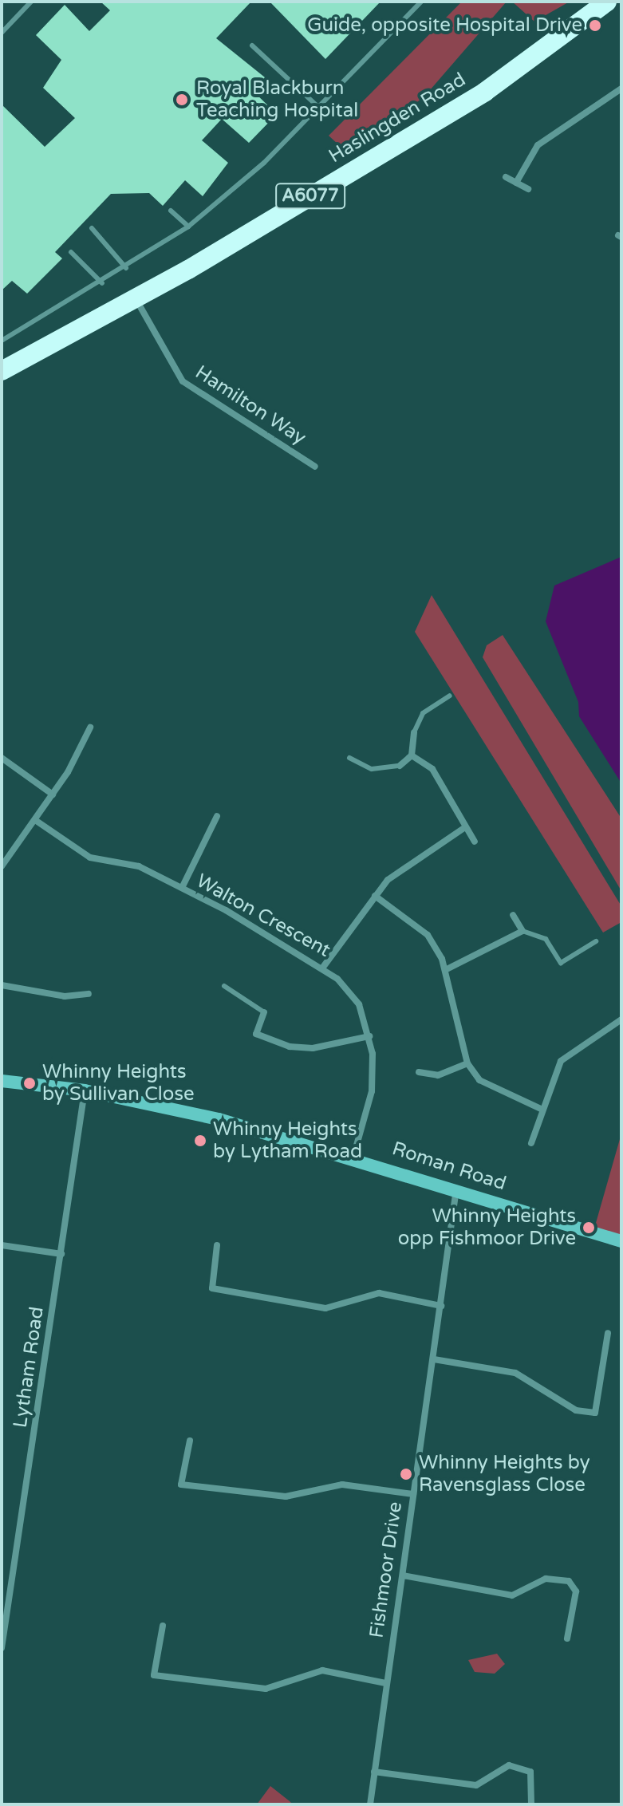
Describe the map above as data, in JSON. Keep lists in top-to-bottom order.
{
  "streets": {
    "highway": ["Haslingden Road", "A6077"],
    "street": [
      "Hamilton Way",
      "Walton Crescent",
      "Roman Road",
      "Lytham Road",
      "Fishmoor Drive"
    ]
  },
  "crossings": [
    ["Haslingden Road", "Hamilton Way"],
    ["Walton Crescent", "Roman Road"],
    ["Roman Road", "Lytham Road"],
    ["Roman Road", "Fishmoor Drive"]
  ],
  "places": [
    "Guide, opposite Hospital Drive",
    "Royal Blackburn Teaching Hospital",
    "Whinny Heights by Sullivan Close",
    "Whinny Heights by Lytham Road",
    "Whinny Heights opp Fishmoor Drive",
    "Whinny Heights by Ravensglass Close"
  ]
}
